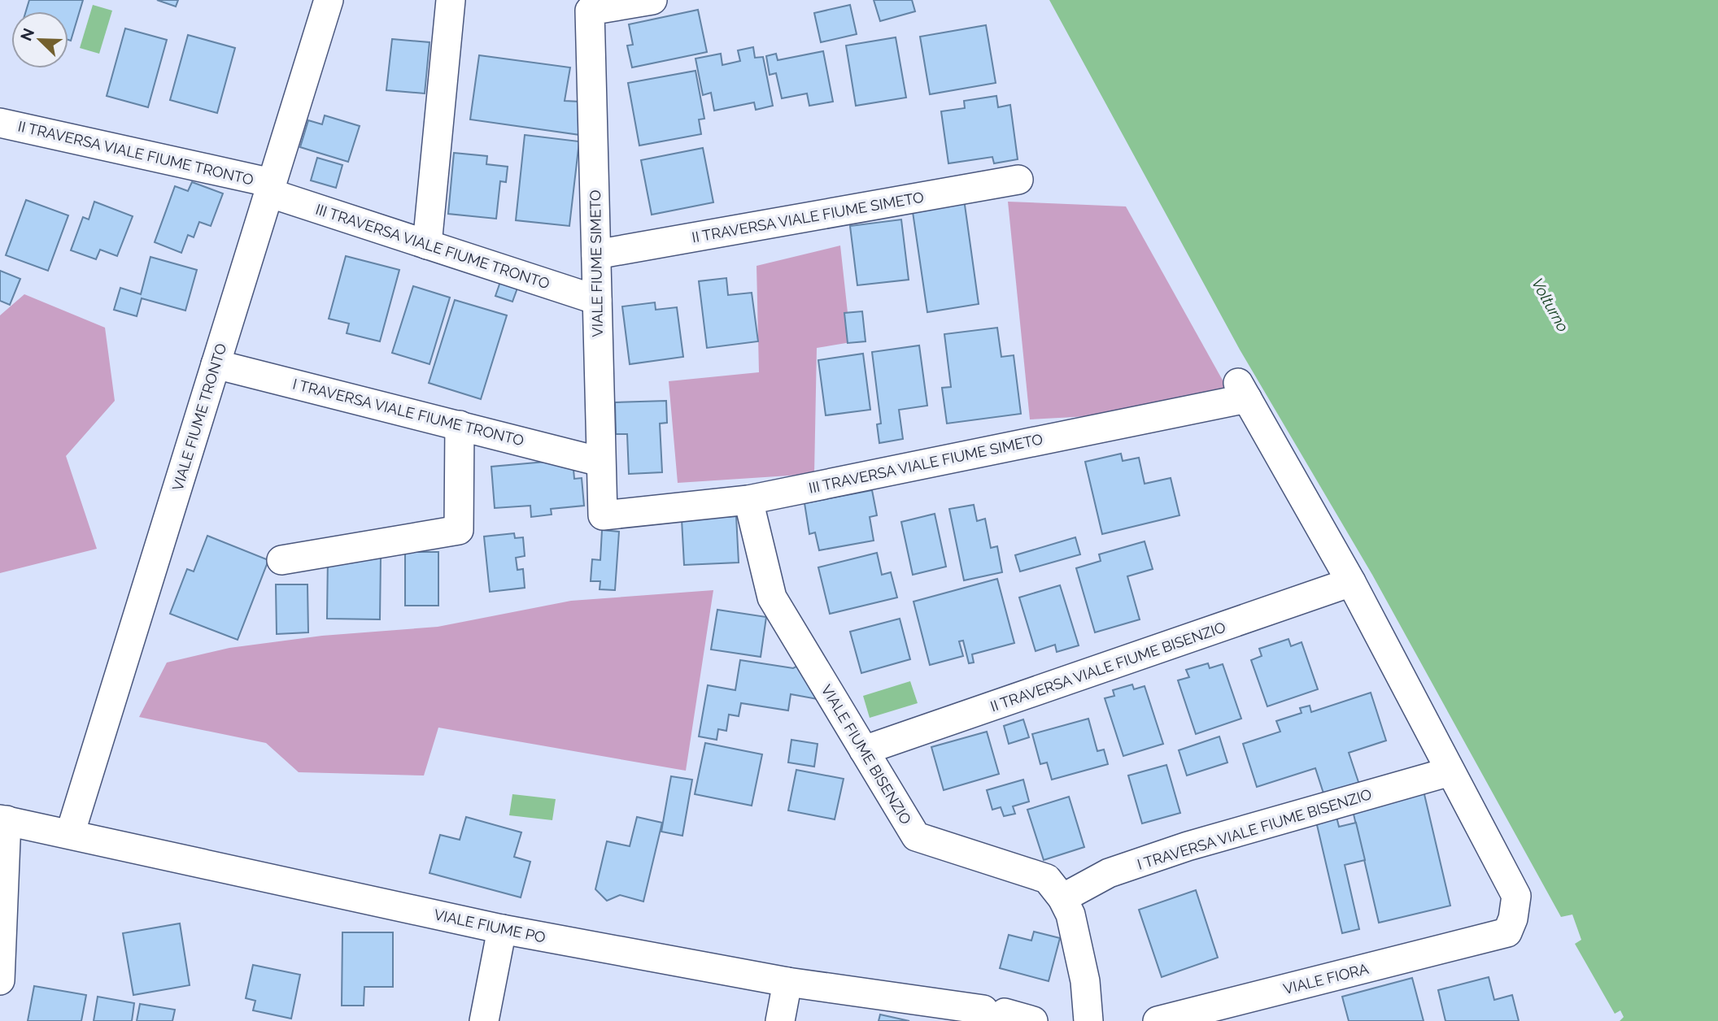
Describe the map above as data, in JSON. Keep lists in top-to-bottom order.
{
  "streets": {
    "street": [
      "II TRAVERSA VIALE FIUME TRONTO",
      "II TRAVERSA VIALE FIUME SIMETO",
      "III TRAVERSA VIALE FIUME TRONTO",
      "VIALE FIUME SIMETO",
      "I TRAVERSA VIALE FIUME TRONTO",
      "VIALE FIUME TRONTO",
      "III TRAVERSA VIALE FIUME SIMETO",
      "II TRAVERSA VIALE FIUME BISENZIO",
      "VIALE FIUME BISENZIO",
      "I TRAVERSA VIALE FIUME BISENZIO",
      "VIALE FIUME PO",
      "VIALE FIORA"
    ]
  },
  "crossings": [
    ["II TRAVERSA VIALE FIUME TRONTO", "III TRAVERSA VIALE FIUME TRONTO"],
    ["II TRAVERSA VIALE FIUME TRONTO", "VIALE FIUME TRONTO"],
    ["II TRAVERSA VIALE FIUME SIMETO", "VIALE FIUME SIMETO"],
    ["III TRAVERSA VIALE FIUME TRONTO", "VIALE FIUME SIMETO"],
    ["III TRAVERSA VIALE FIUME TRONTO", "VIALE FIUME TRONTO"],
    ["VIALE FIUME SIMETO", "I TRAVERSA VIALE FIUME TRONTO"],
    ["VIALE FIUME SIMETO", "III TRAVERSA VIALE FIUME SIMETO"],
    ["I TRAVERSA VIALE FIUME TRONTO", "VIALE FIUME TRONTO"],
    ["VIALE FIUME TRONTO", "VIALE FIUME PO"],
    ["III TRAVERSA VIALE FIUME SIMETO", "II TRAVERSA VIALE FIUME BISENZIO"],
    ["III TRAVERSA VIALE FIUME SIMETO", "VIALE FIUME BISENZIO"],
    ["II TRAVERSA VIALE FIUME BISENZIO", "VIALE FIUME BISENZIO"],
    ["VIALE FIUME BISENZIO", "I TRAVERSA VIALE FIUME BISENZIO"],
    ["I TRAVERSA VIALE FIUME BISENZIO", "VIALE FIORA"]
  ],
  "water": ["Volturno"],
  "north": "top left"
}
